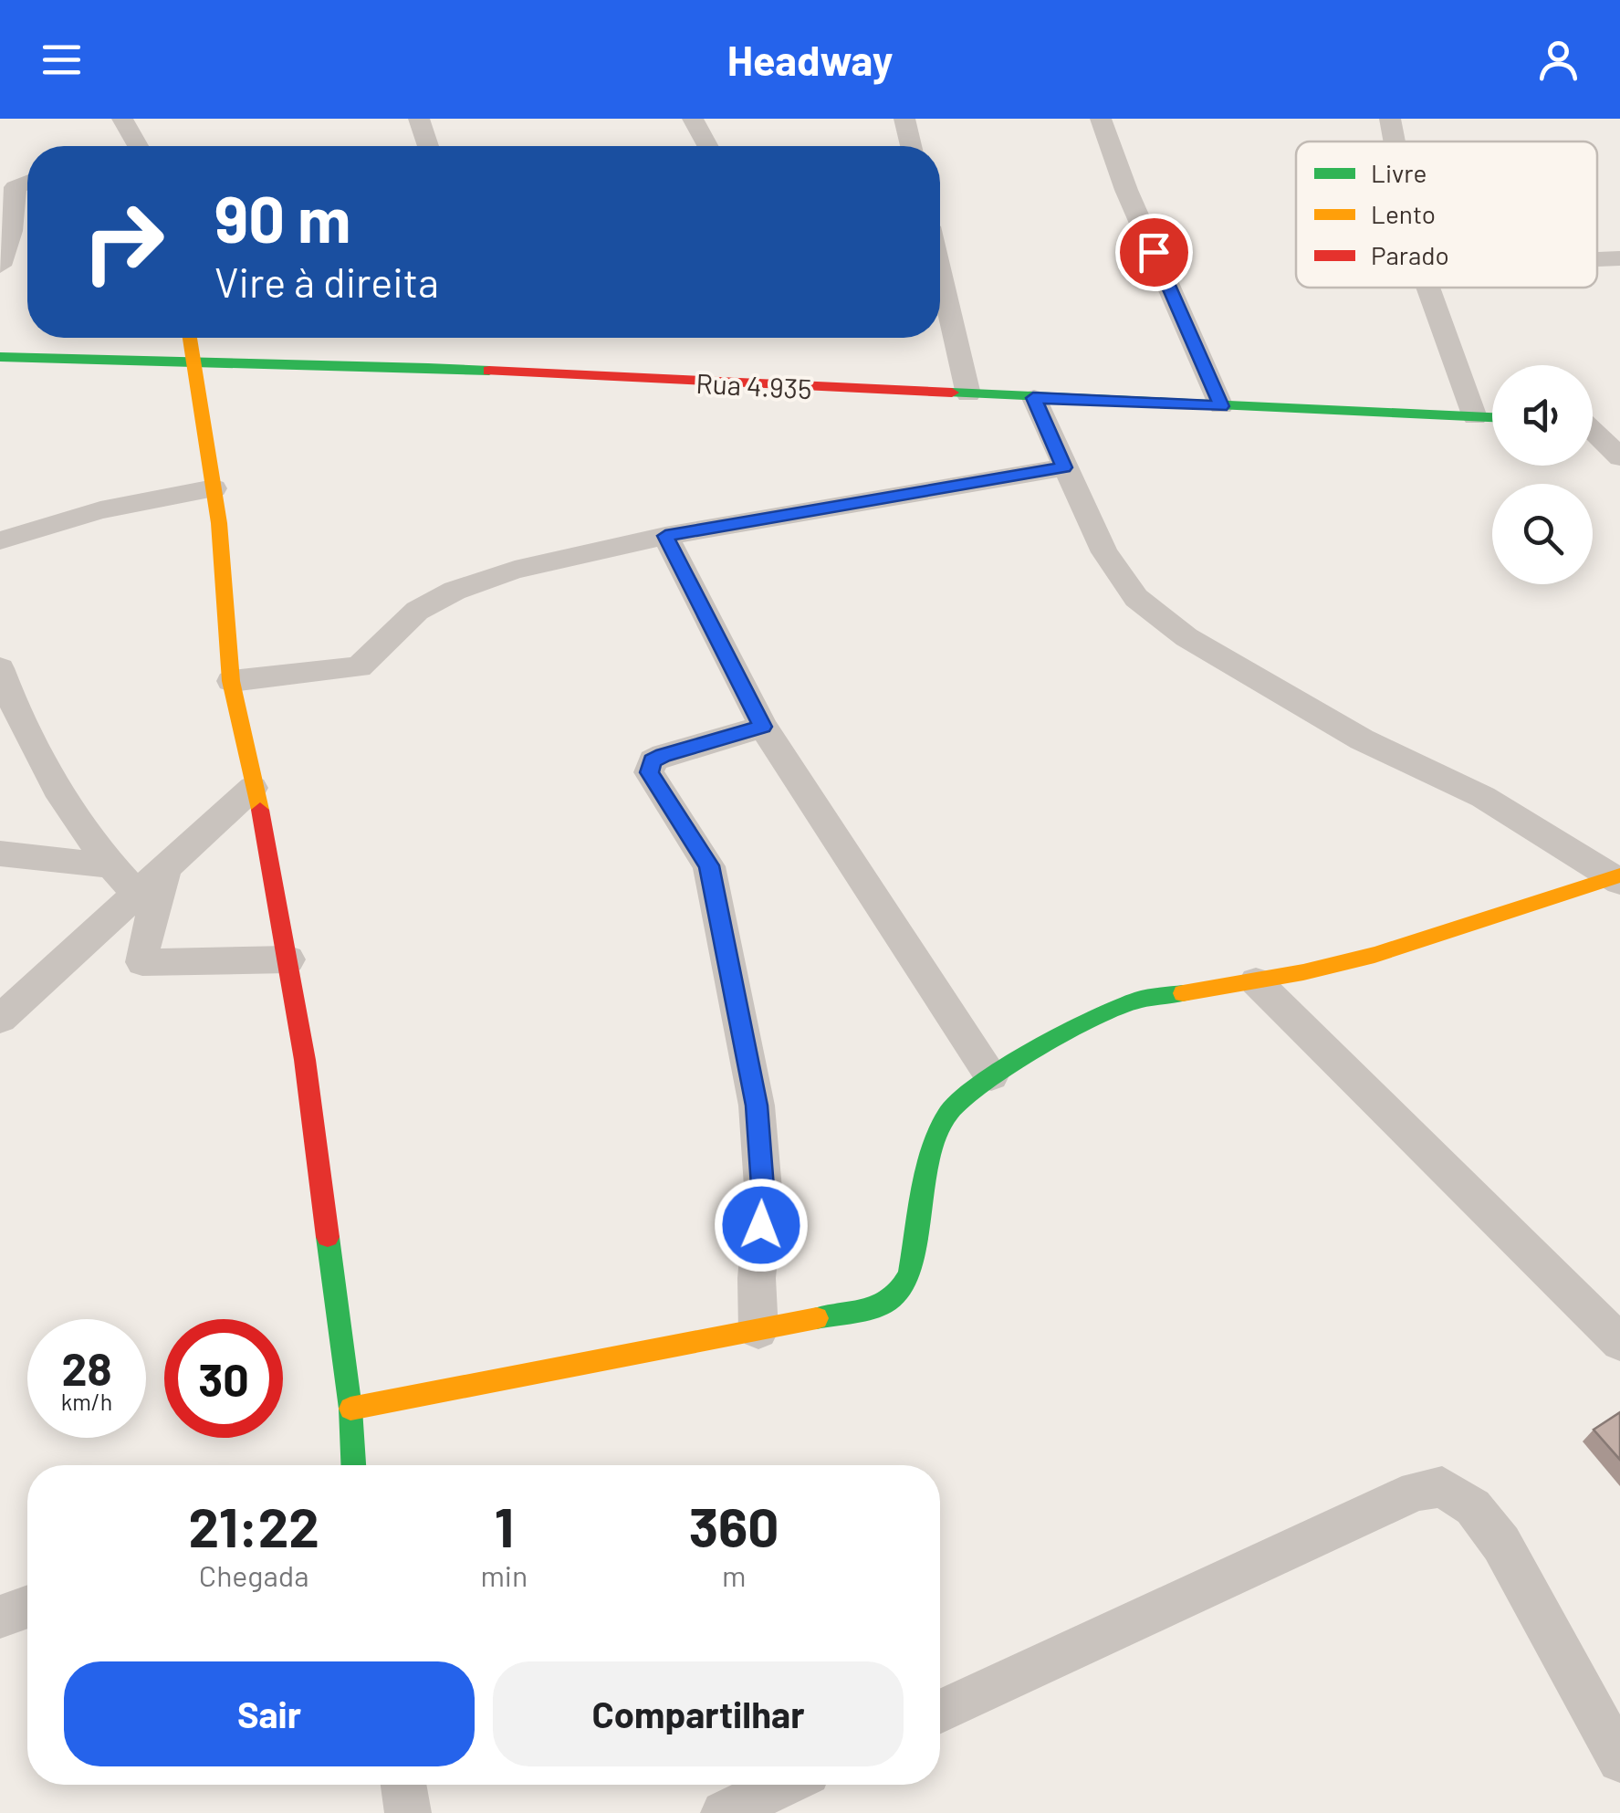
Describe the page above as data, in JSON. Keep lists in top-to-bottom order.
{
  "streets": {
    "street": ["Rua 4.935"]
  },
  "legend": ["Livre", "Lento", "Parado"],
  "page": {
    "header": "Headway",
    "turn": ["90 m", "Vire à direita"],
    "speed": "28 km/h",
    "limit": "30",
    "eta": [
      "21:22",
      "Chegada",
      "1",
      "min",
      "360",
      "m"
    ],
    "buttons": ["Sair", "Compartilhar"]
  }
}
